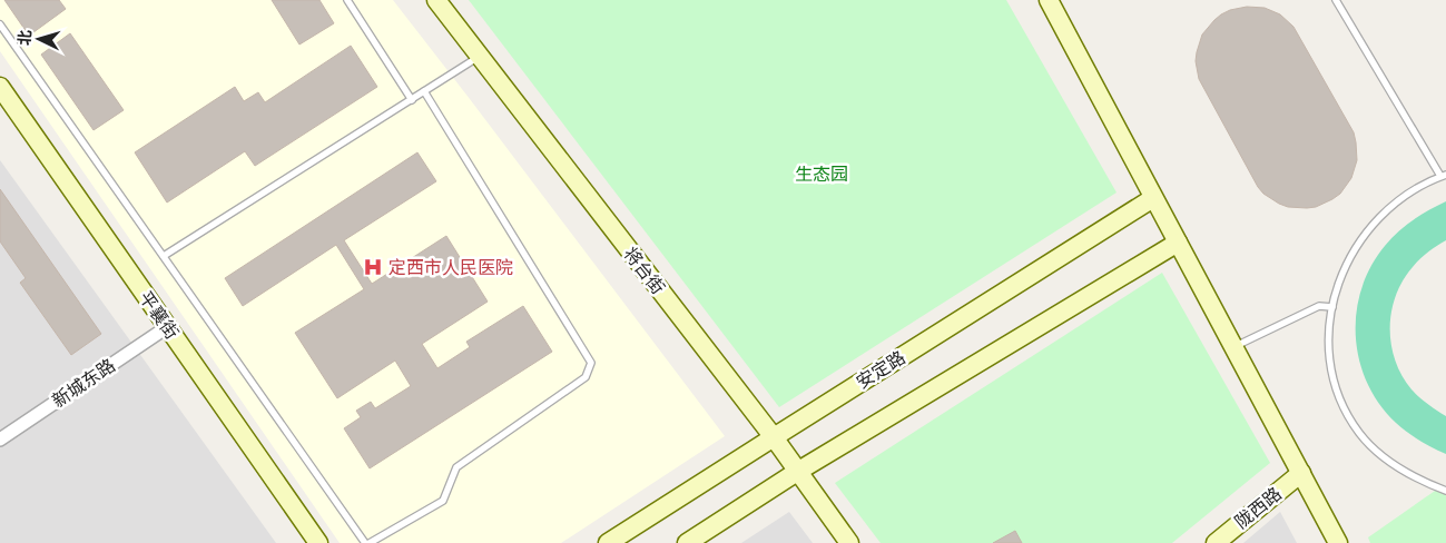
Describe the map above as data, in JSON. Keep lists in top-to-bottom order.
{
  "streets": {
    "street": [
      "将台街",
      "平襄街",
      "安定路",
      "新城东路",
      "陇西路"
    ]
  },
  "crossings": [
    ["将台街", "安定路"],
    ["平襄街", "新城东路"]
  ],
  "parks": ["生态园"],
  "places": {
    "hospital": ["定西市人民医院"]
  },
  "north": "left"
}
